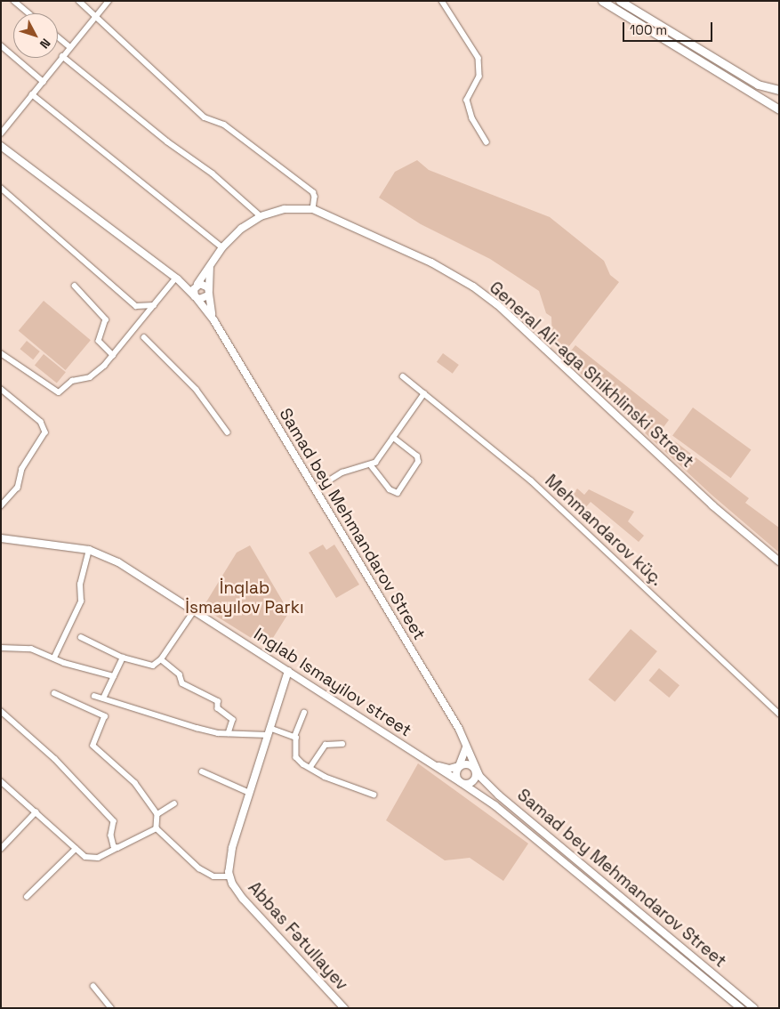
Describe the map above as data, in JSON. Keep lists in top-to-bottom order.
{
  "streets": {
    "main road": [
      "General Ali-aga Shikhlinski Street",
      "Samad bey Mehmandarov Street",
      "Inglab Ismayilov street",
      "Abbas Fətullayev"
    ],
    "street": ["Mehmandarov küç."]
  },
  "crossings": [
    ["Samad bey Mehmandarov Street", "Inglab Ismayilov street"],
    ["Inglab Ismayilov street", "Abbas Fətullayev"]
  ],
  "parks": ["İnqlab İsmayılov Parkı"],
  "scale_bar": "100 m",
  "north": "bottom right"
}
